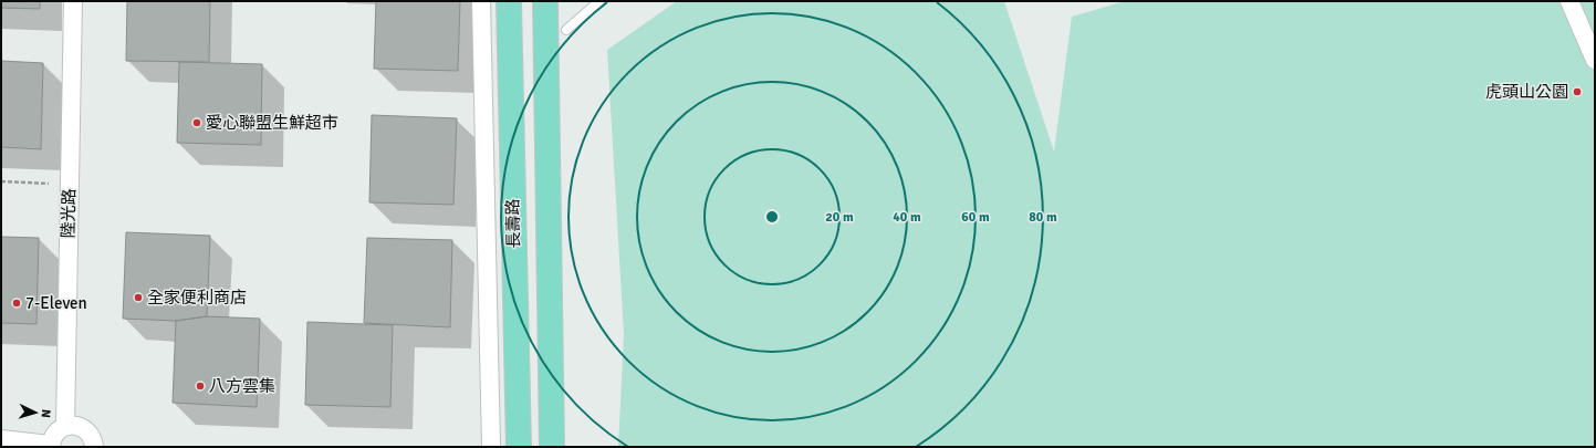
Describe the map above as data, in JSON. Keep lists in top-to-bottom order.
{
  "streets": {
    "main road": ["長壽路"],
    "street": ["陸光路"]
  },
  "places": [
    "虎頭山公園",
    "愛心聯盟生鮮超市",
    "全家便利商店",
    "7-Eleven",
    "八方雲集"
  ],
  "north": "right",
  "rings": [
    "20 m",
    "40 m",
    "60 m",
    "80 m"
  ]
}
